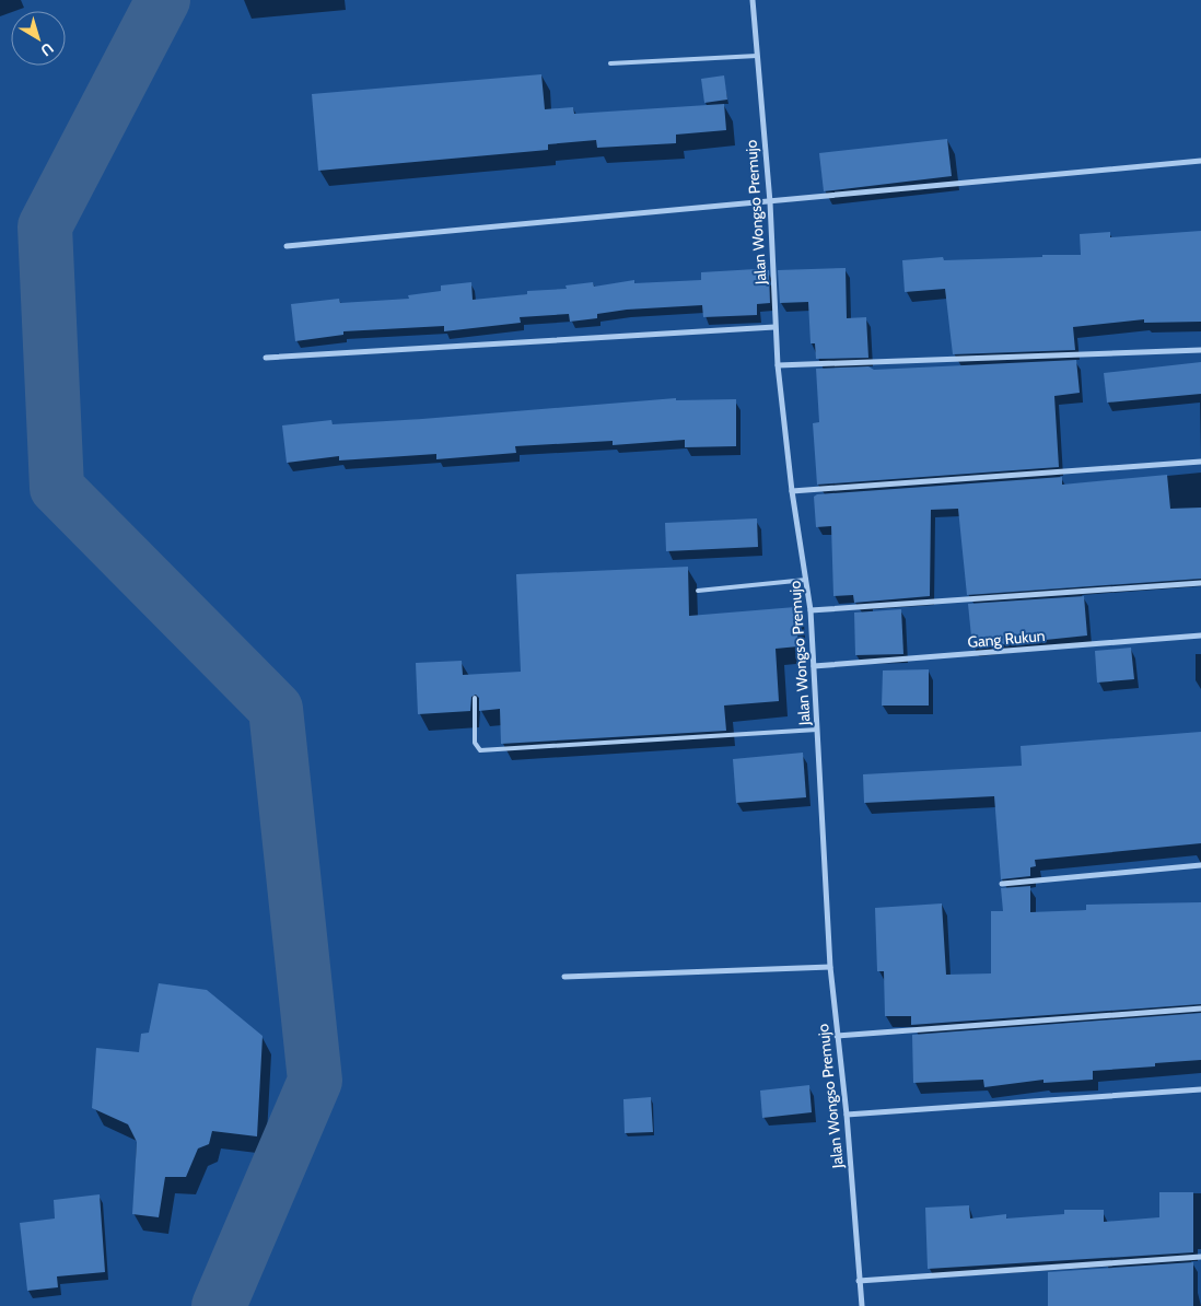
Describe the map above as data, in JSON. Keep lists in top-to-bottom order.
{
  "streets": {
    "street": ["Jalan Wongso Premujo", "Gang Rukun"]
  },
  "crossings": [
    ["Jalan Wongso Premujo", "Gang Rukun"]
  ],
  "north": "bottom right"
}
